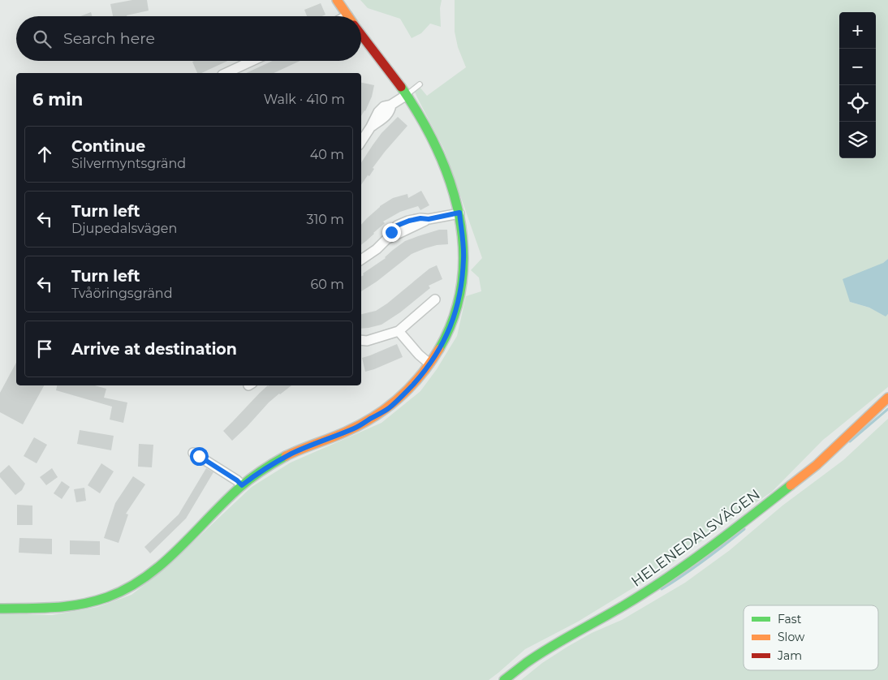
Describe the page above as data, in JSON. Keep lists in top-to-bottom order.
{
  "streets": {
    "street": ["HELENEDALSVÄGEN"]
  },
  "legend": ["Fast", "Slow", "Jam"],
  "page": {
    "map_buttons": ["+", "−"],
    "search": "Search here",
    "heading": ["6 min", "Walk · 410 m"],
    "list": [
      ["Continue", "Silvermyntsgränd", "40 m"],
      ["Turn left", "Djupedalsvägen", "310 m"],
      ["Turn left", "Tvåöringsgränd", "60 m"],
      "Arrive at destination"
    ]
  }
}
